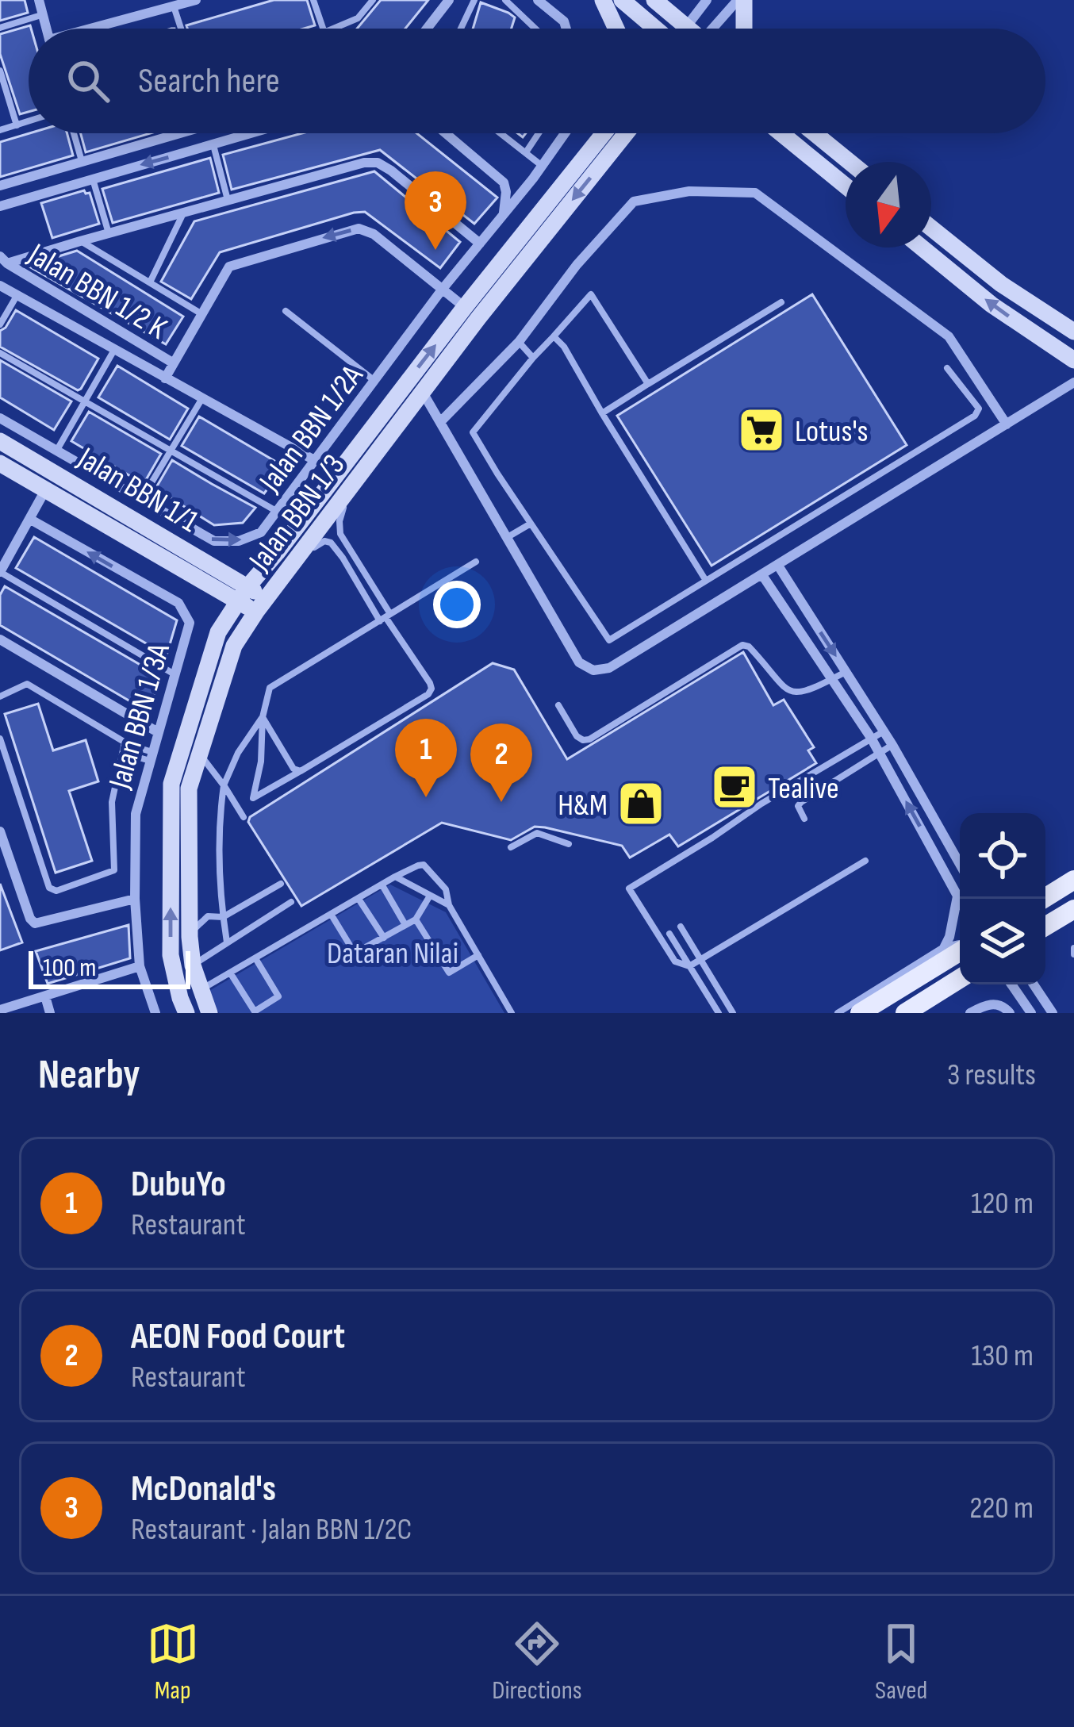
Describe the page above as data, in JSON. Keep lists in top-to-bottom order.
{
  "streets": {
    "street": [
      "Jalan BBN 1/2 K",
      "Jalan BBN 1/2A",
      "Jalan BBN 1/1",
      "Jalan BBN 1/3",
      "Jalan BBN 1/3A"
    ]
  },
  "crossings": [
    ["Jalan BBN 1/2 K", "Jalan BBN 1/2A"],
    ["Jalan BBN 1/1", "Jalan BBN 1/3"]
  ],
  "one_way": ["Jalan BBN 1/3A"],
  "parks": ["Dataran Nilai"],
  "places": {
    "supermarket": ["Lotus's"],
    "cafe": ["Tealive"],
    "shop": ["H&M"]
  },
  "scale_bar": "100 m",
  "north": "bottom",
  "page": {
    "search": "Search here",
    "pins": ["3", "1", "2"],
    "scale": "100 m",
    "heading": ["Nearby", "3 results"],
    "list": [
      {
        "mark": "1",
        "name": "DubuYo",
        "note": "Restaurant",
        "value": "120 m"
      },
      {
        "mark": "2",
        "name": "AEON Food Court",
        "note": "Restaurant",
        "value": "130 m"
      },
      {
        "mark": "3",
        "name": "McDonald's",
        "note": "Restaurant · Jalan BBN 1/2C",
        "value": "220 m"
      }
    ],
    "nav": ["Map", "Directions", "Saved"]
  }
}
